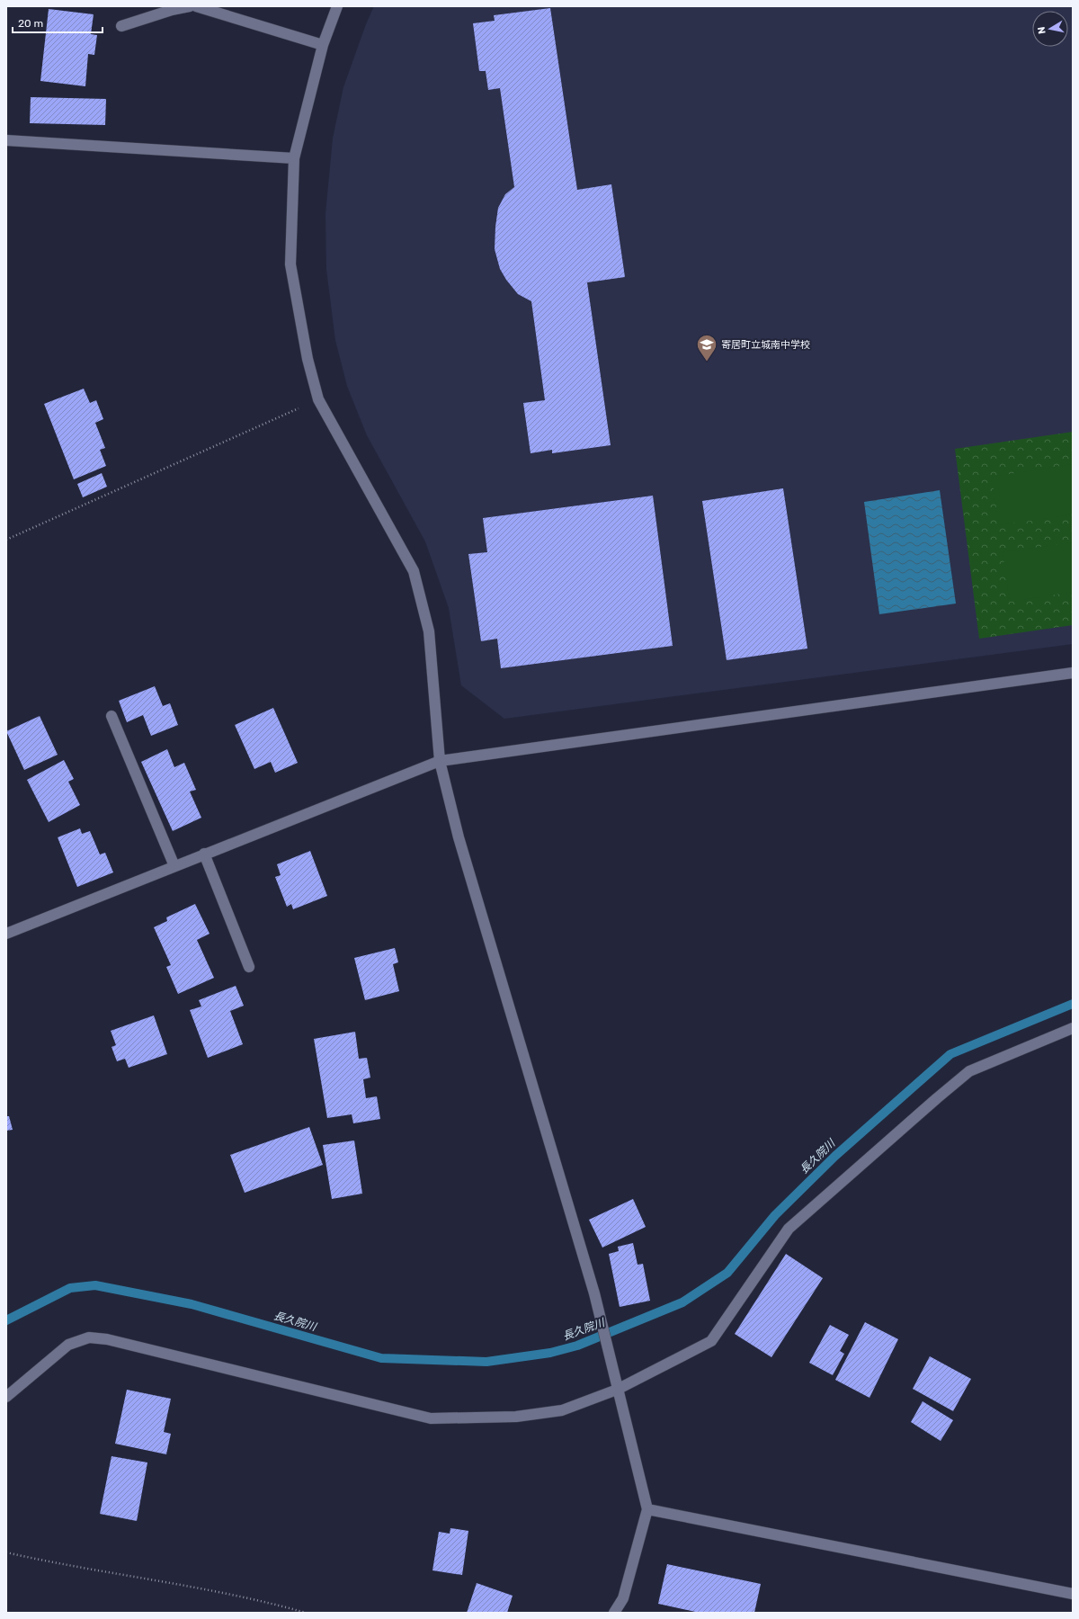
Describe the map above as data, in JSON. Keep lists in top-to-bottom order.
{
  "water": ["長久院川"],
  "places": {
    "school or university": ["寄居町立城南中学校"]
  },
  "scale_bar": "20 m",
  "north": "left"
}
